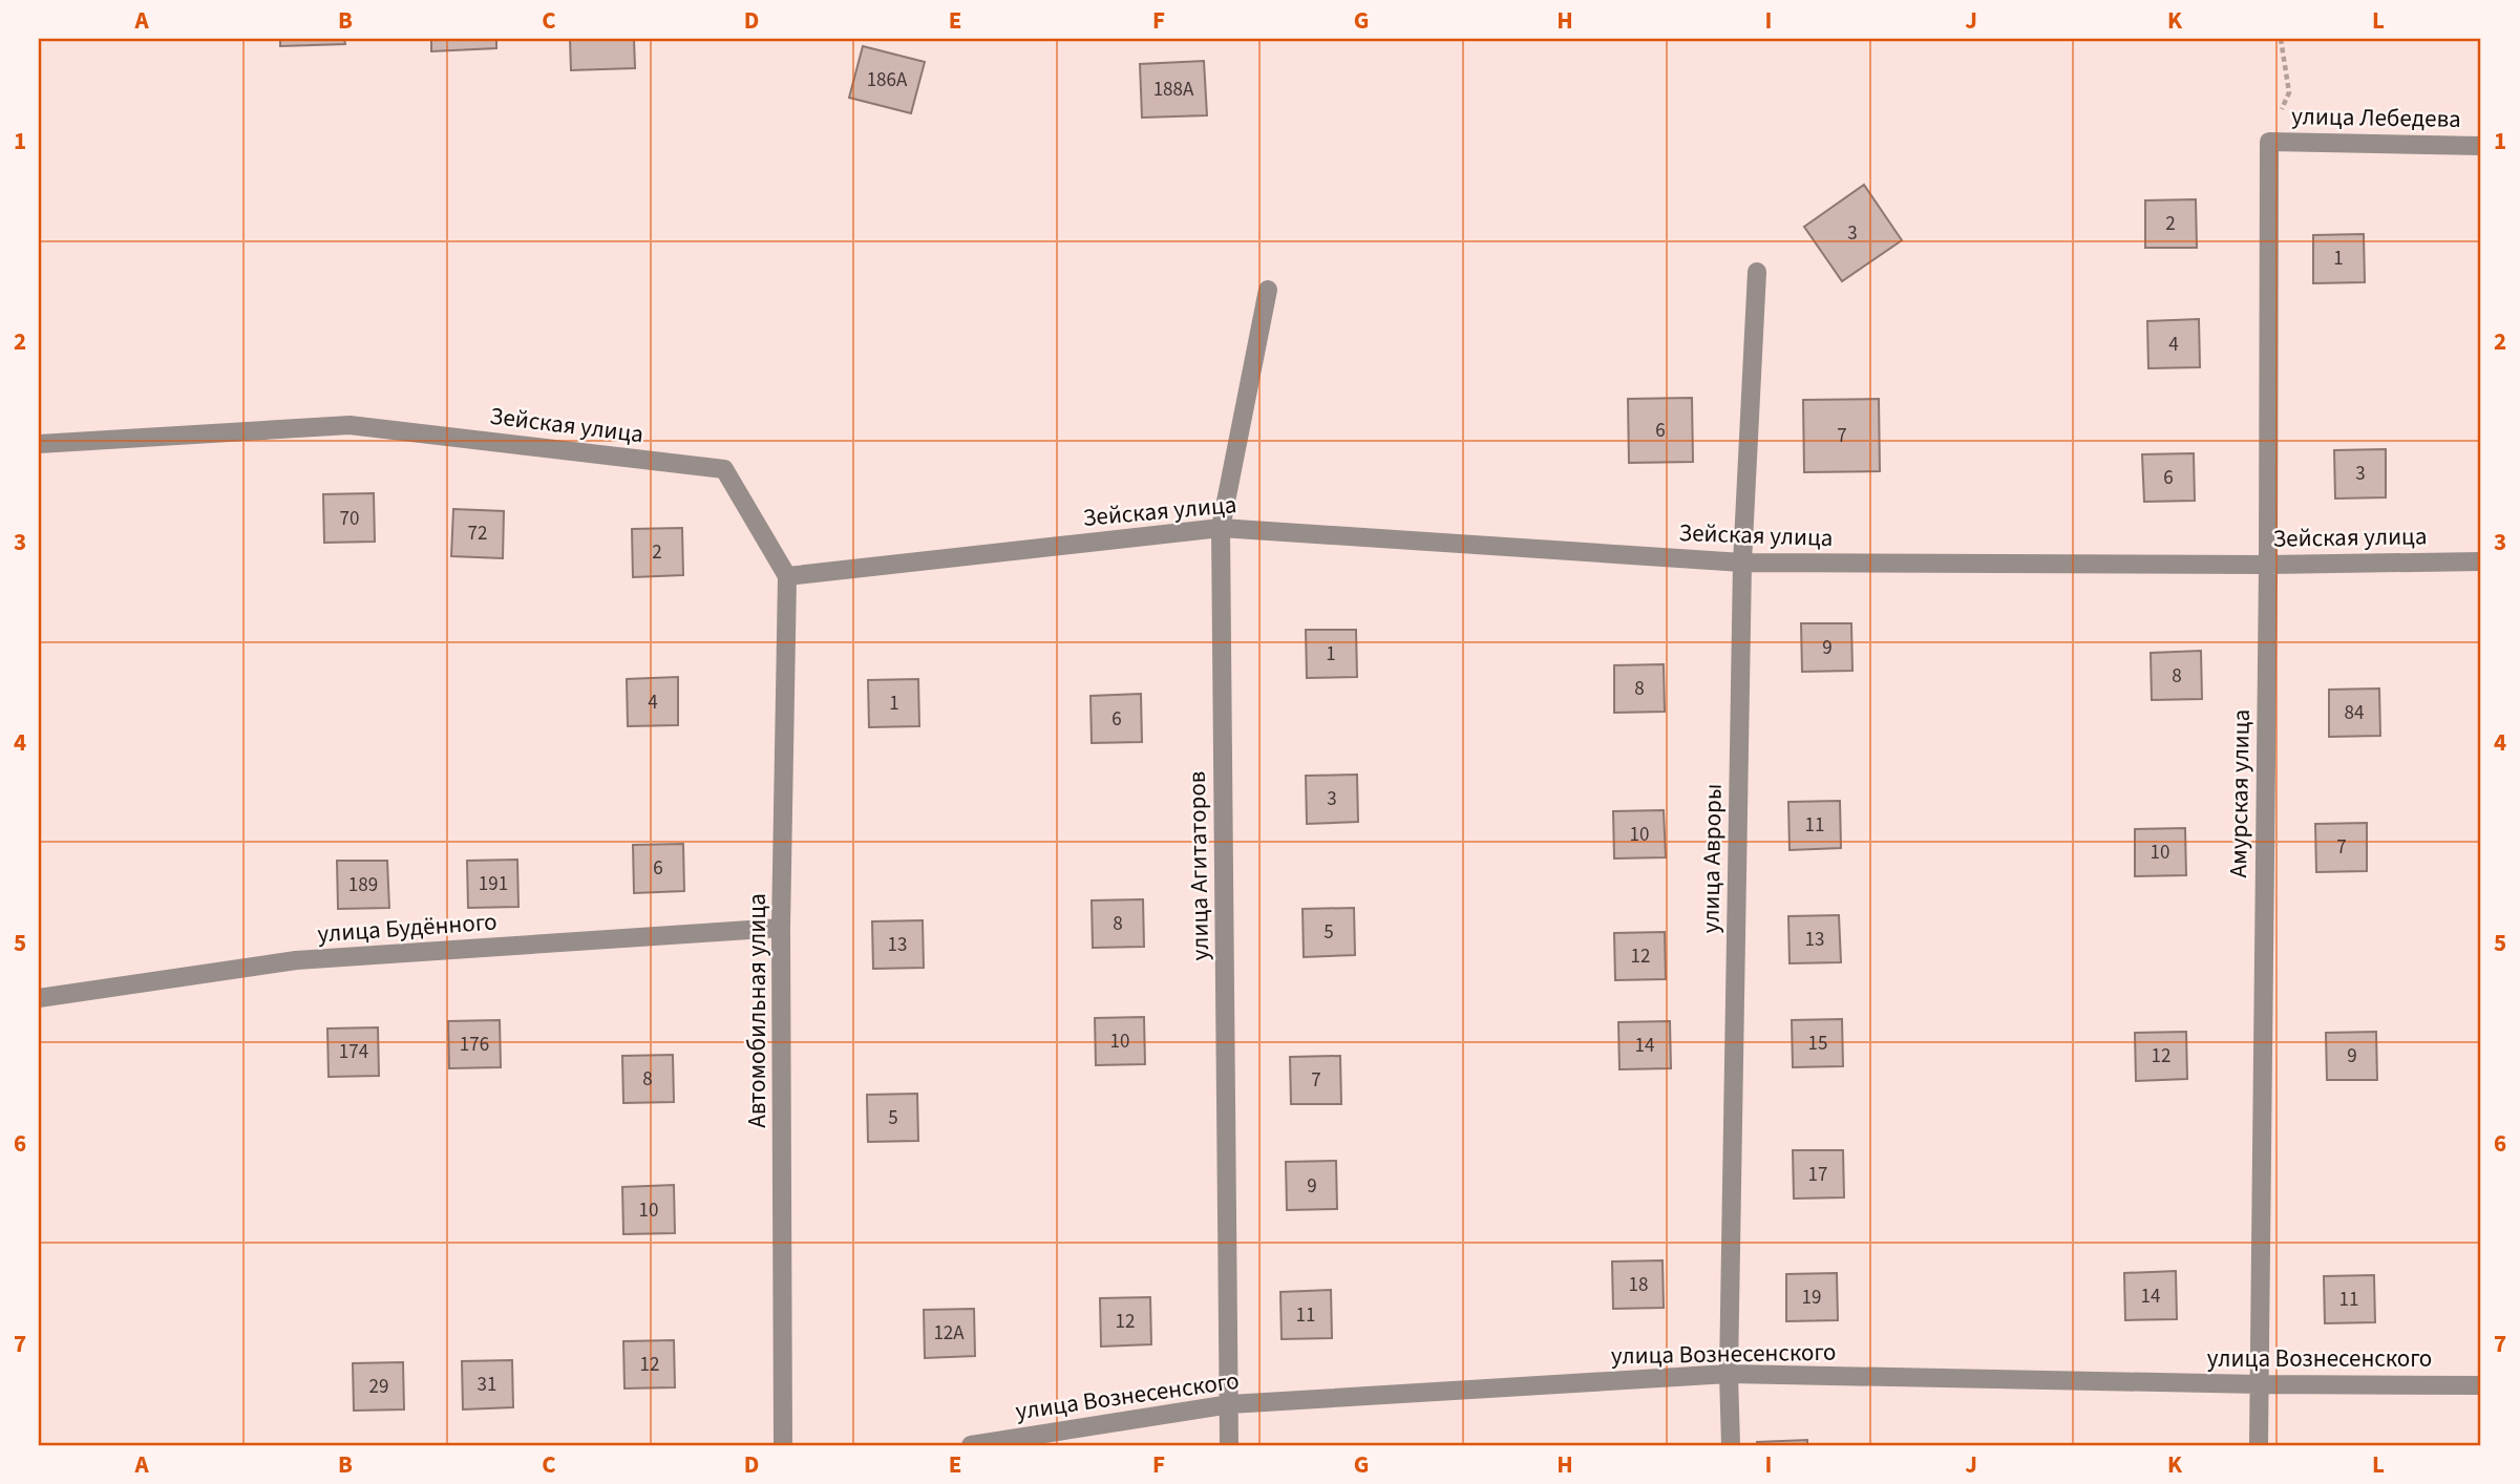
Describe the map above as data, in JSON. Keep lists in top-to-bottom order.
{
  "streets": {
    "street": [
      "улица Лебедева",
      "Зейская улица",
      "Амурская улица",
      "улица Авроры",
      "улица Агитаторов",
      "улица Будённого",
      "Автомобильная улица",
      "улица Вознесенского"
    ]
  },
  "crossings": [
    ["улица Лебедева", "Амурская улица"],
    ["Зейская улица", "Амурская улица"],
    ["Зейская улица", "улица Авроры"],
    ["Зейская улица", "улица Агитаторов"],
    ["Зейская улица", "Автомобильная улица"],
    ["Амурская улица", "улица Вознесенского"],
    ["улица Авроры", "улица Вознесенского"],
    ["улица Агитаторов", "улица Вознесенского"],
    ["улица Будённого", "Автомобильная улица"]
  ],
  "house_numbers": [
    "186А",
    "188А",
    "2",
    "3",
    "1",
    "4",
    "6",
    "7",
    "3",
    "6",
    "70",
    "72",
    "2",
    "9",
    "1",
    "8",
    "8",
    "4",
    "1",
    "84",
    "6",
    "3",
    "11",
    "10",
    "7",
    "10",
    "6",
    "191",
    "189",
    "8",
    "5",
    "13",
    "13",
    "12",
    "10",
    "15",
    "176",
    "14",
    "174",
    "12",
    "9",
    "8",
    "7",
    "5",
    "17",
    "9",
    "10",
    "18",
    "14",
    "19",
    "11",
    "11",
    "12",
    "12А",
    "12",
    "31",
    "29"
  ],
  "grid": {
    "columns": [
      "A",
      "B",
      "C",
      "D",
      "E",
      "F",
      "G",
      "H",
      "I",
      "J",
      "K",
      "L"
    ],
    "rows": [
      "1",
      "2",
      "3",
      "4",
      "5",
      "6",
      "7"
    ]
  }
}
